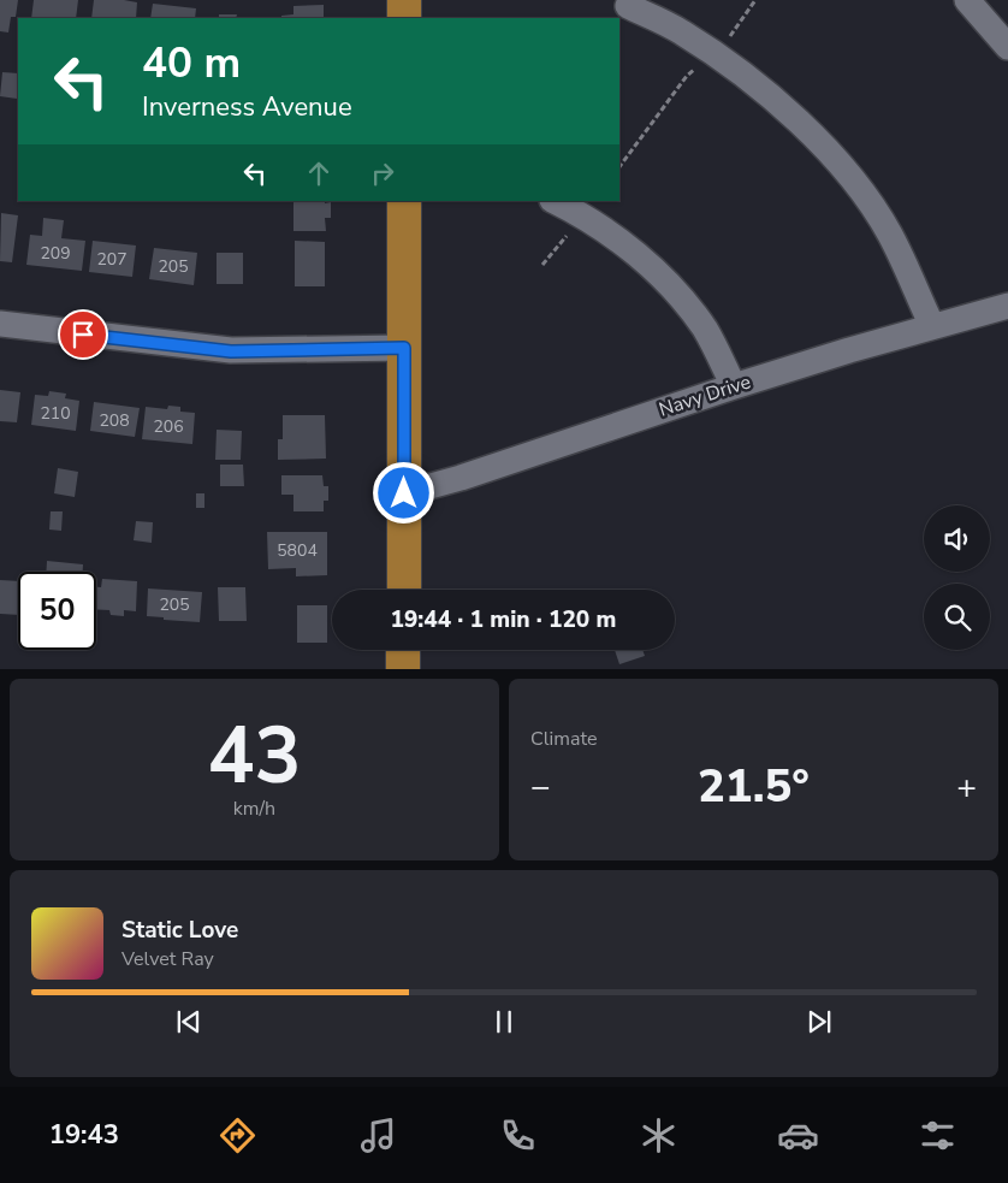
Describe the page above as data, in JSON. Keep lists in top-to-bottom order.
{
  "streets": {
    "street": ["Navy Drive"]
  },
  "house_numbers": [
    "209",
    "207",
    "205",
    "210",
    "208",
    "206",
    "5804",
    "205"
  ],
  "page": {
    "turn": ["40 m", "Inverness Avenue"],
    "limit": "50",
    "trip": "19:44 · 1 min · 120 m",
    "tile": [
      ["43", "km/h"],
      "Climate"
    ],
    "heat": ["−", "21.5°", "+"],
    "song": ["Static Love", "Velvet Ray"],
    "tabs": "19:43"
  }
}
